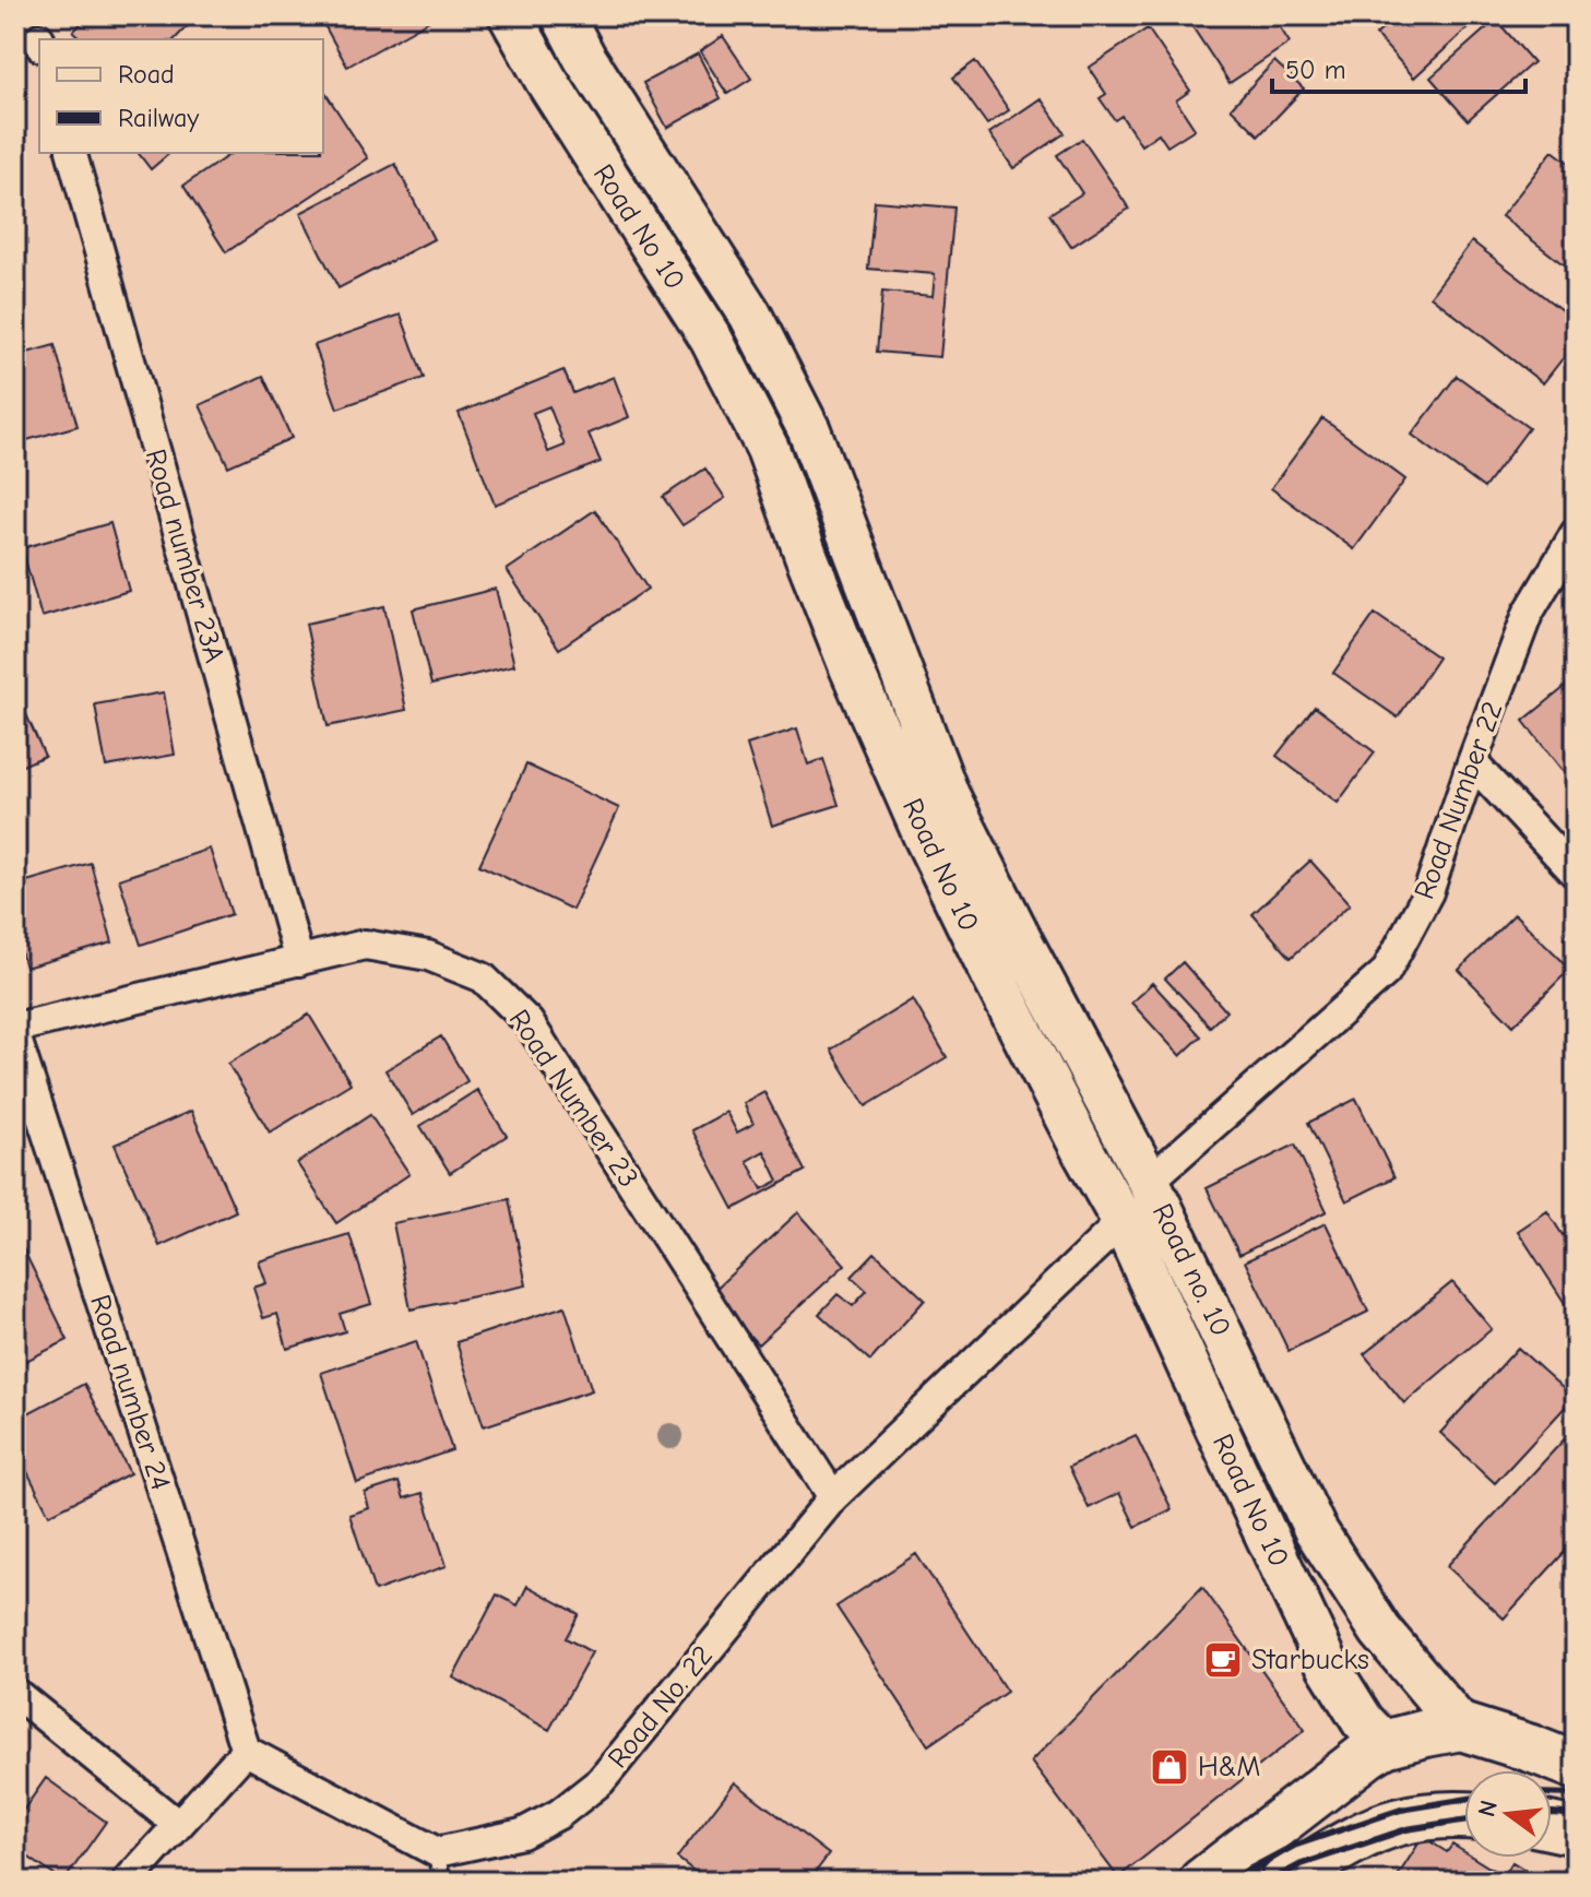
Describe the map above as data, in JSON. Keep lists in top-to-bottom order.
{
  "streets": {
    "main road": ["Road No 10", "Road no. 10"],
    "street": [
      "Road number 23A",
      "Road Number 22",
      "Road Number 23",
      "Road number 24",
      "Road No. 22"
    ]
  },
  "crossings": [
    ["Road No 10", "Road no. 10"],
    ["Road No 10", "Road No. 22"],
    ["Road number 23A", "Road Number 23"],
    ["Road Number 22", "Road no. 10"],
    ["Road Number 23", "Road No. 22"]
  ],
  "places": {
    "cafe": ["Starbucks"],
    "shop": ["H&M"]
  },
  "legend": ["Road", "Railway"],
  "scale_bar": "50 m",
  "north": "left"
}
